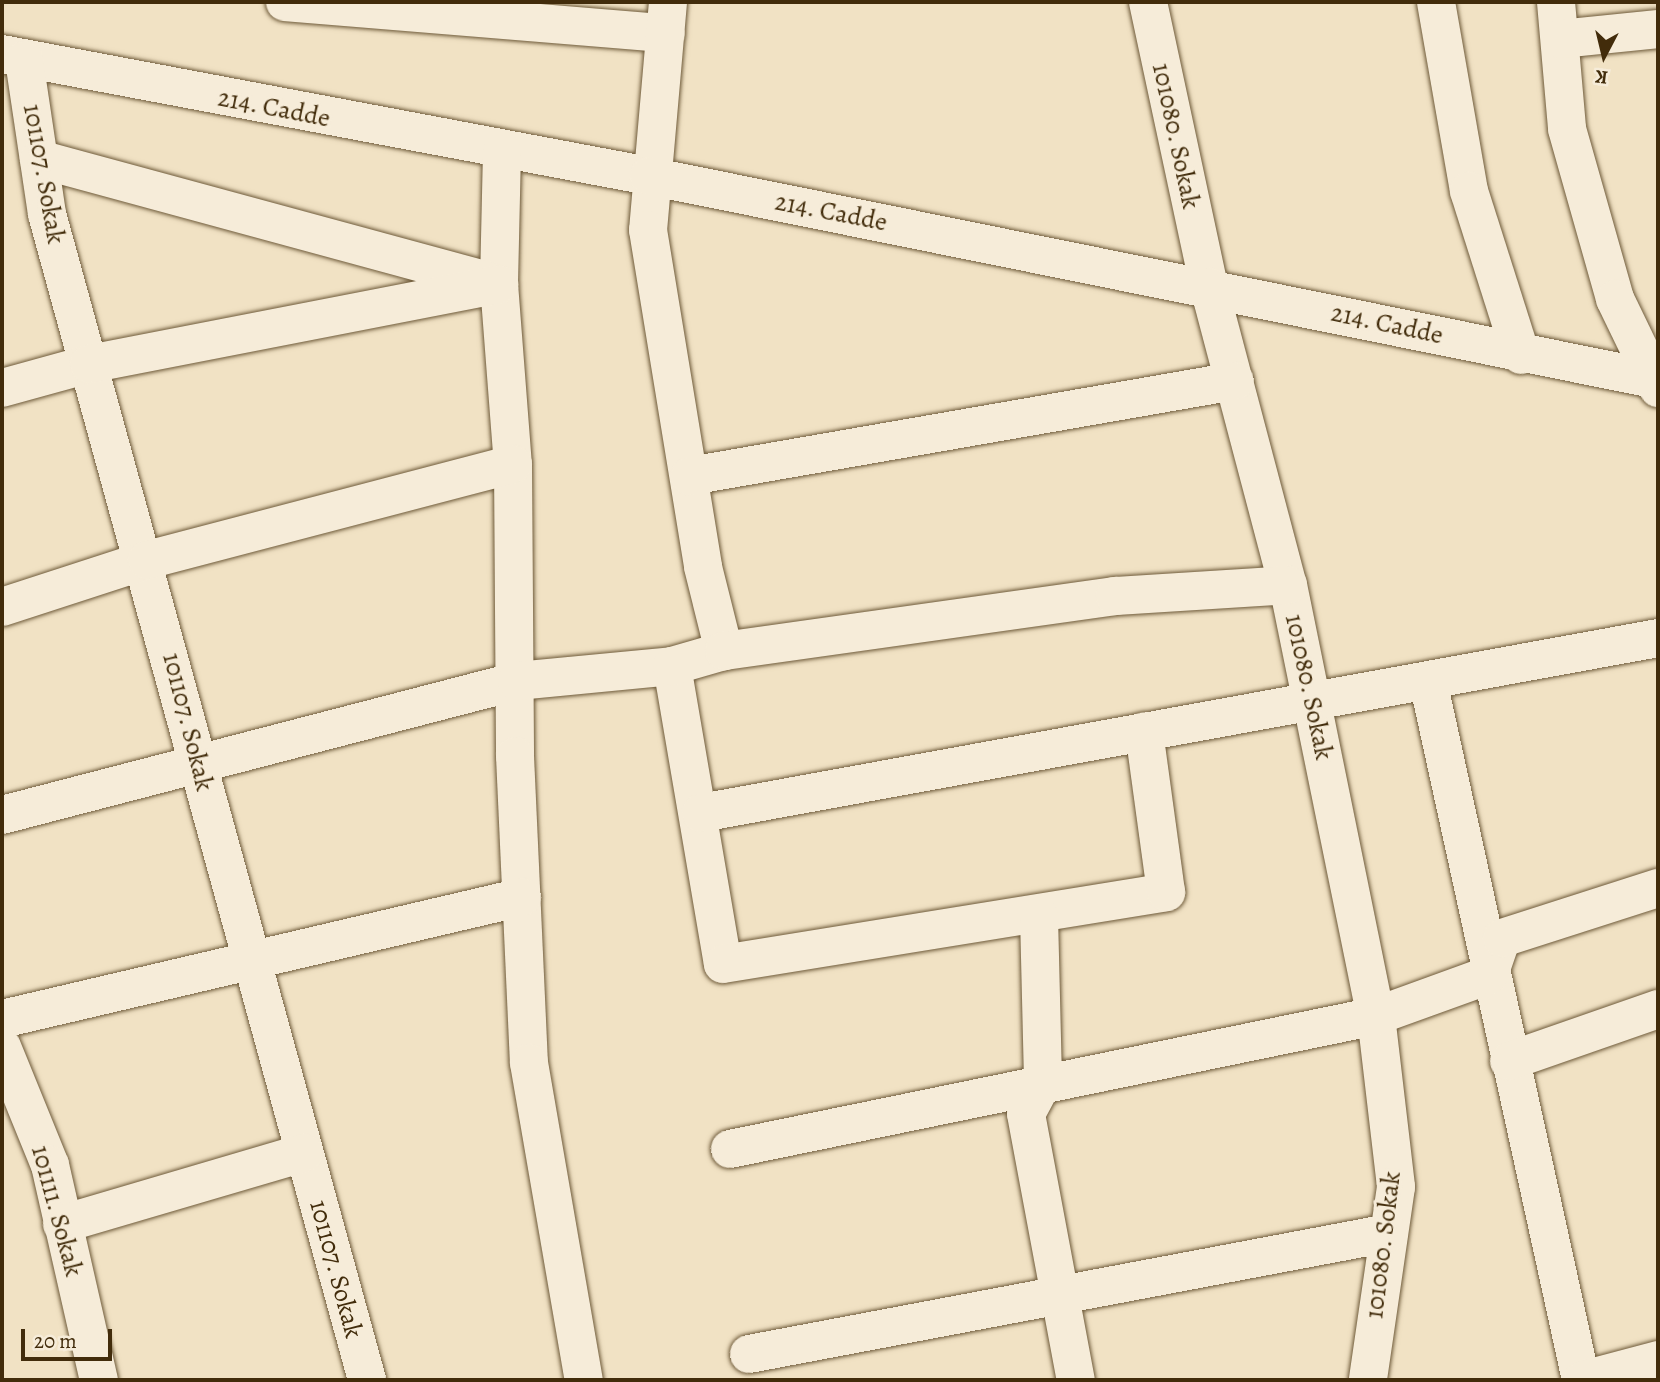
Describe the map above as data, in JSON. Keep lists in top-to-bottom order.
{
  "streets": {
    "street": [
      "214. Cadde",
      "101080. Sokak",
      "101107. Sokak",
      "101111. Sokak"
    ]
  },
  "crossings": [
    ["214. Cadde", "101080. Sokak"],
    ["214. Cadde", "101107. Sokak"]
  ],
  "scale_bar": "20 m",
  "north": "bottom"
}
